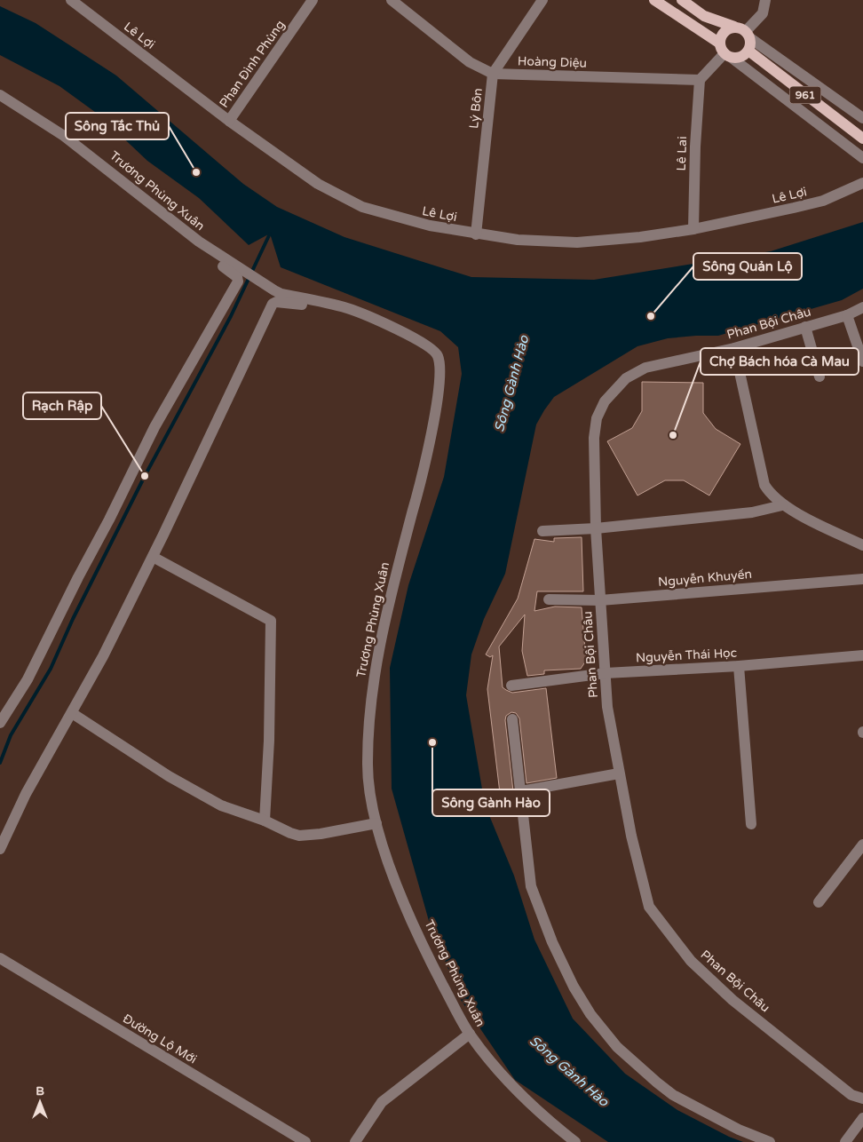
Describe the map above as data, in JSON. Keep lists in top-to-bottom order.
{
  "streets": {
    "main road": ["961"],
    "street": [
      "Lê Lợi",
      "Hoàng Diệu",
      "Phan Đình Phùng",
      "Lý Bôn",
      "Lê Lai",
      "Trương Phùng Xuân",
      "Phan Bội Châu",
      "Nguyễn Khuyến",
      "Nguyễn Thái Học",
      "Đường Lộ Mới"
    ]
  },
  "crossings": [
    ["Lê Lợi", "Phan Đình Phùng"],
    ["Lê Lợi", "Lý Bôn"],
    ["Lê Lợi", "Lê Lai"],
    ["Hoàng Diệu", "Lý Bôn"],
    ["Hoàng Diệu", "Lê Lai"],
    ["Phan Bội Châu", "Nguyễn Khuyến"],
    ["Phan Bội Châu", "Nguyễn Thái Học"]
  ],
  "water": ["Sông Gành Hào"],
  "places": [
    "Sông Tắc Thủ",
    "Sông Quản Lộ",
    "Chợ Bách hóa Cà Mau",
    "Rạch Rập",
    "Sông Gành Hào"
  ],
  "north": "top"
}
